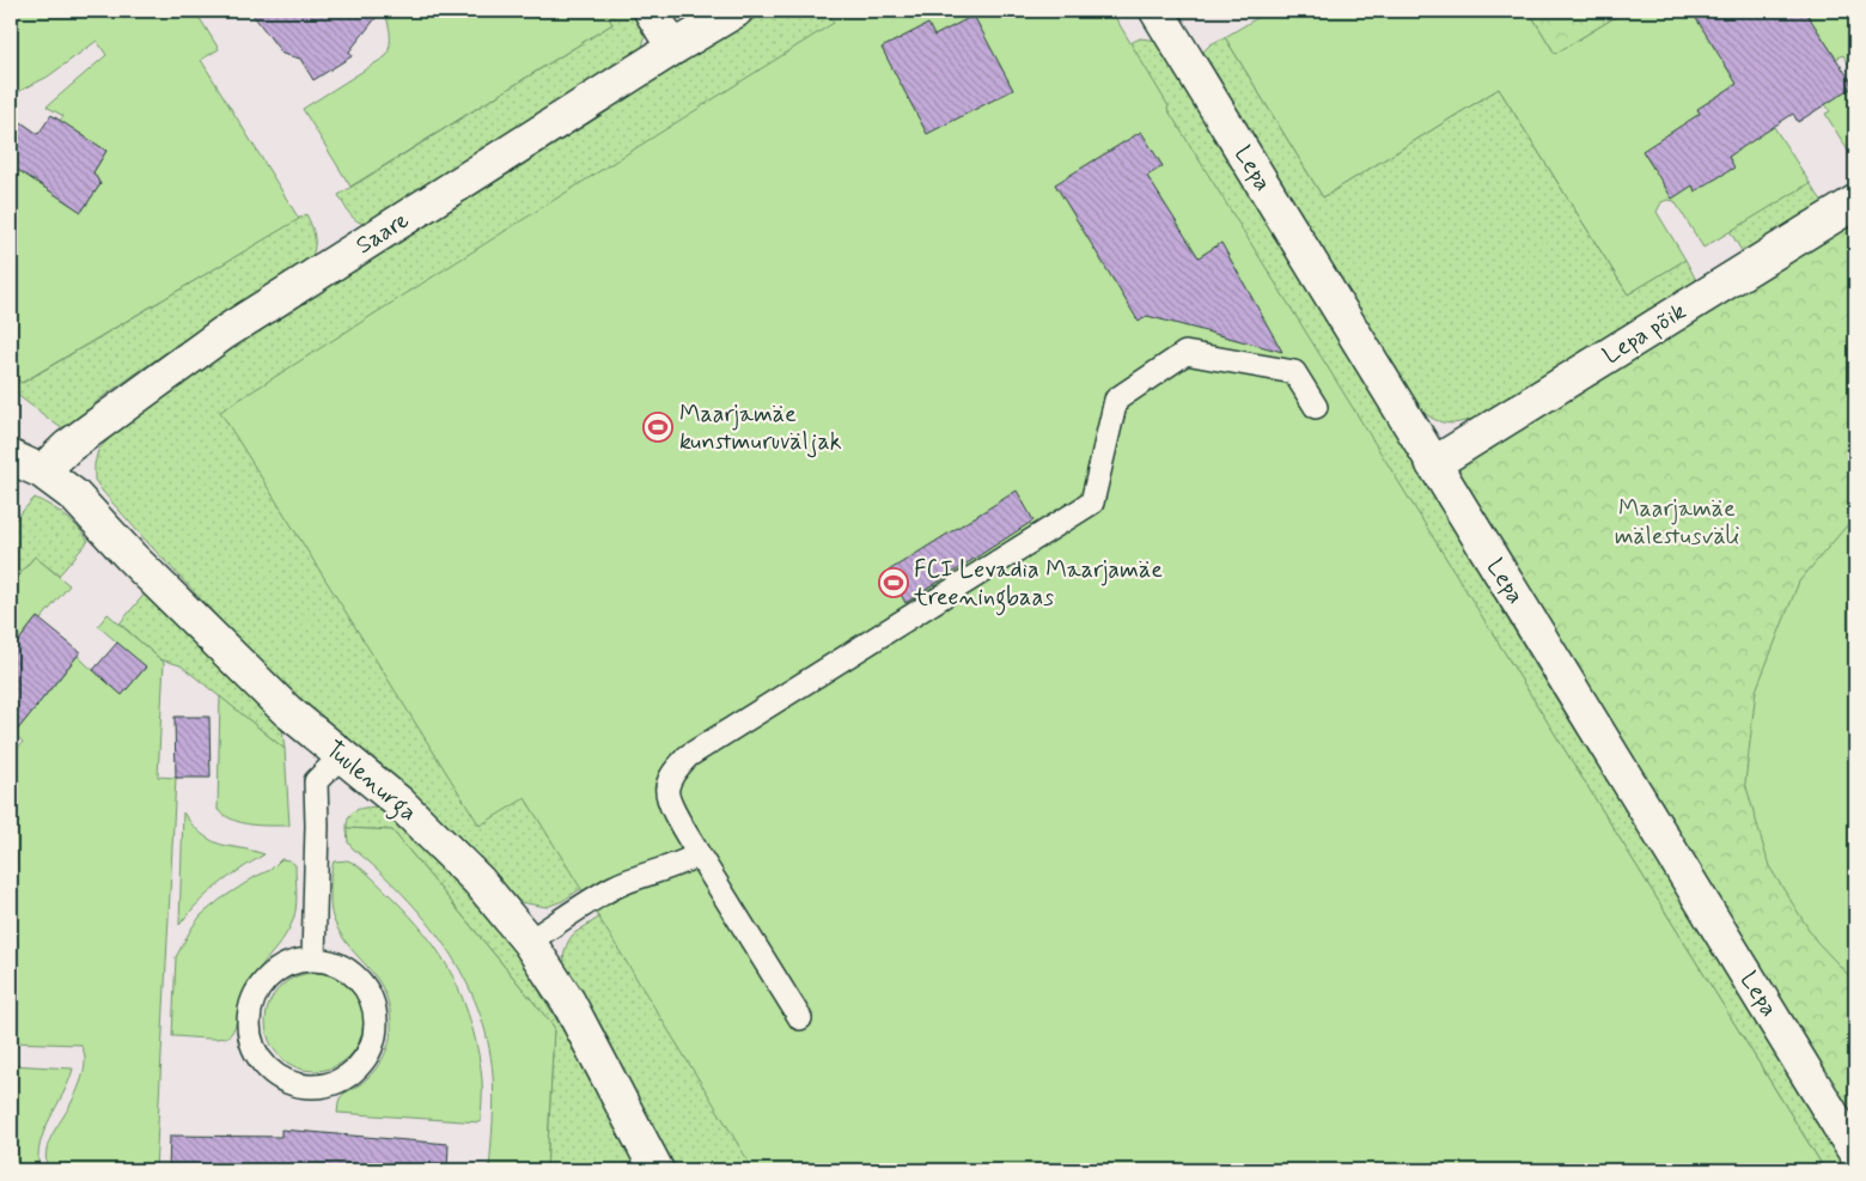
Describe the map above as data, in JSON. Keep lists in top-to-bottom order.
{
  "streets": {
    "street": [
      "Lepa",
      "Saare",
      "Lepa põik",
      "Tuulenurga"
    ]
  },
  "crossings": [
    ["Lepa", "Lepa põik"],
    ["Saare", "Tuulenurga"]
  ],
  "parks": ["Maarjamäe mälestusväli"],
  "places": {
    "sports": ["Maarjamäe kunstmuruväljak", "FCI Levadia Maarjamäe treeningbaas"]
  }
}
